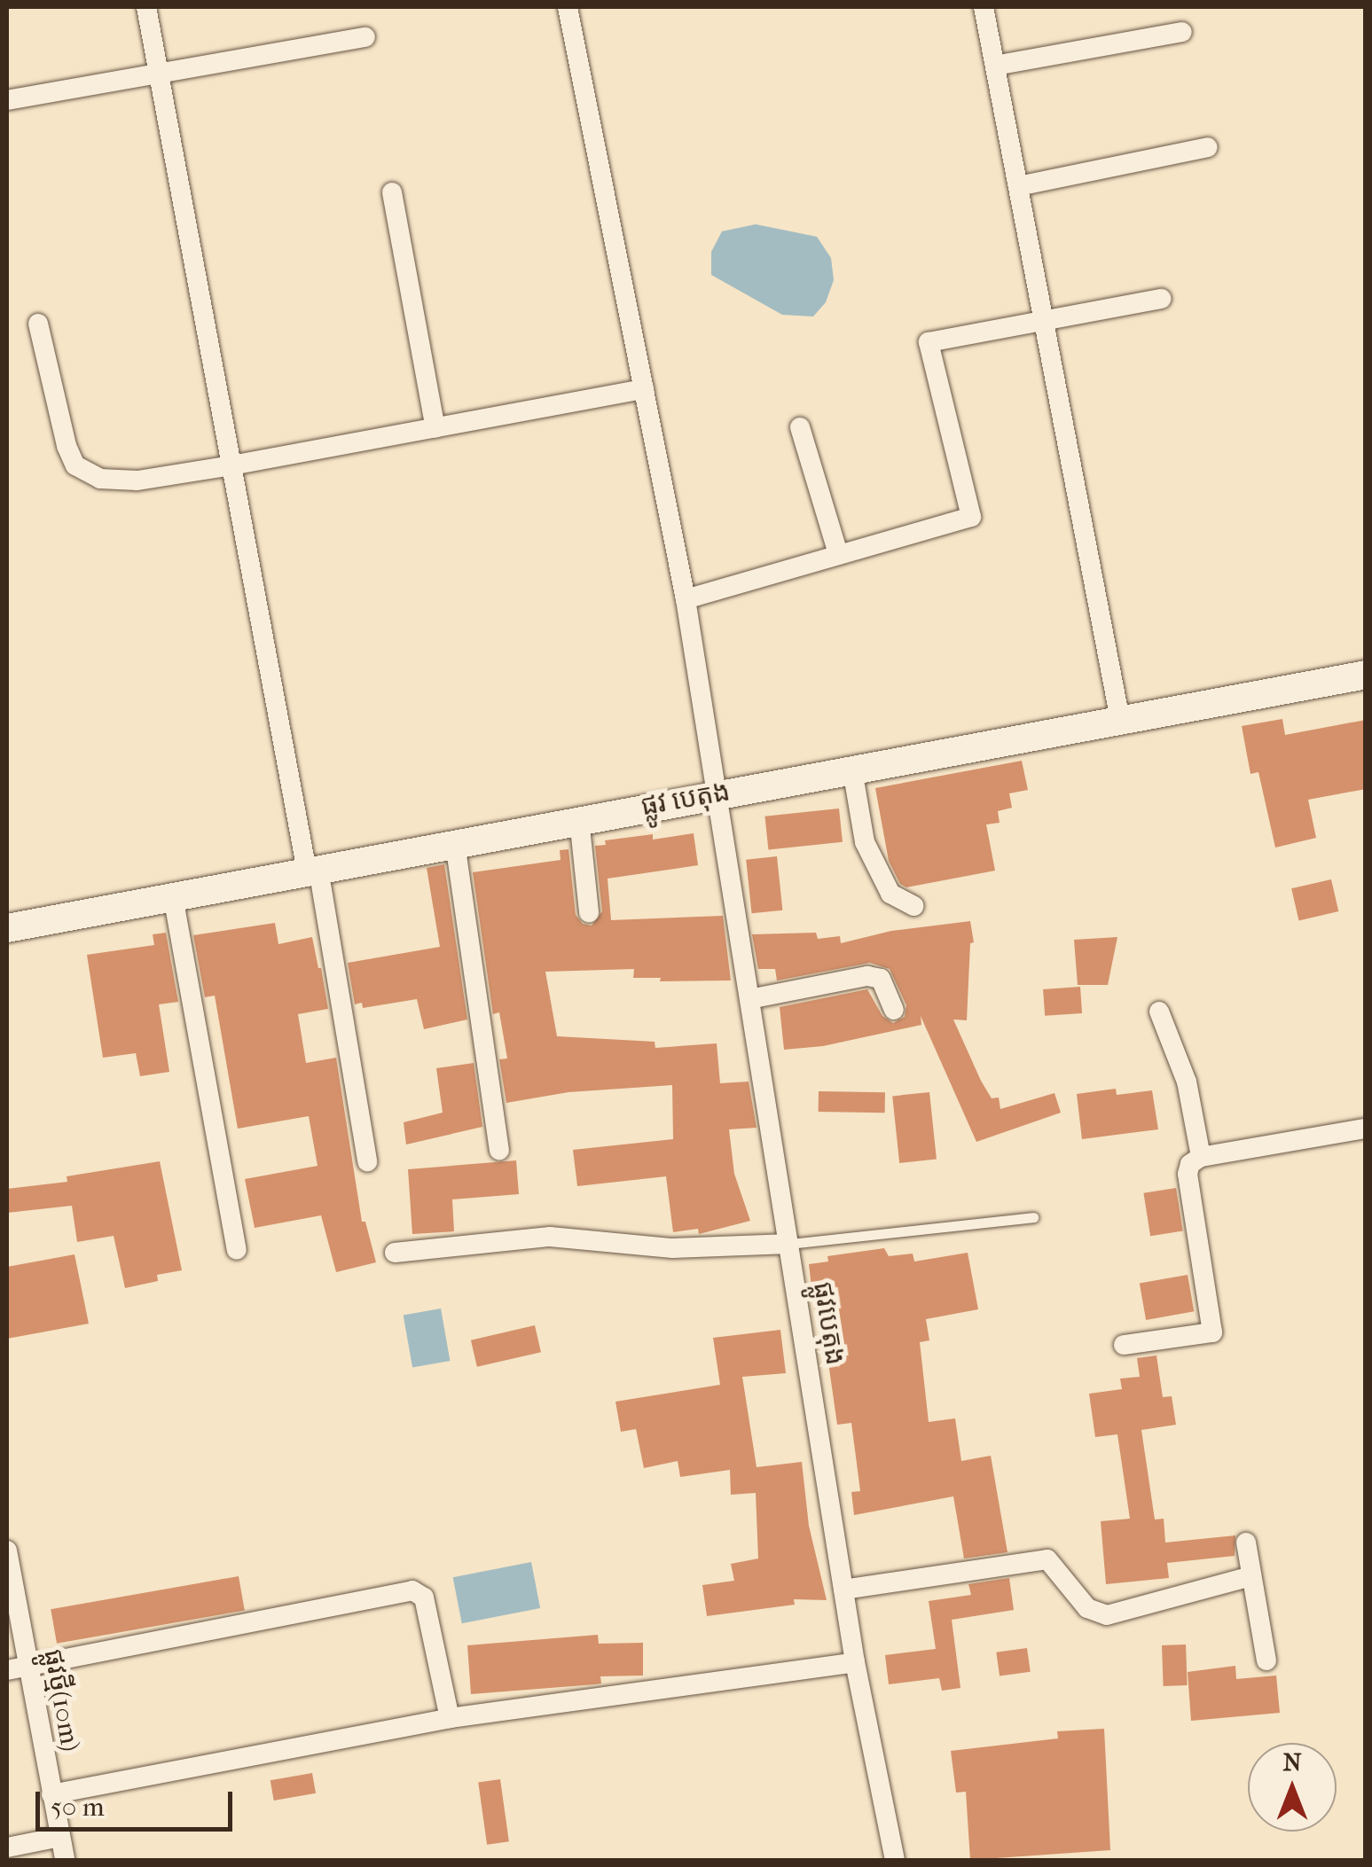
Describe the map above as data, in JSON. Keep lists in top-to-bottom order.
{
  "streets": {
    "street": ["ផ្លូវ បេតុង", "ផ្លូវបេតុង", "ផ្លូវថ្មី(10m)"]
  },
  "crossings": [
    ["ផ្លូវ បេតុង", "ផ្លូវបេតុង"]
  ],
  "scale_bar": "50 m",
  "north": "top"
}
